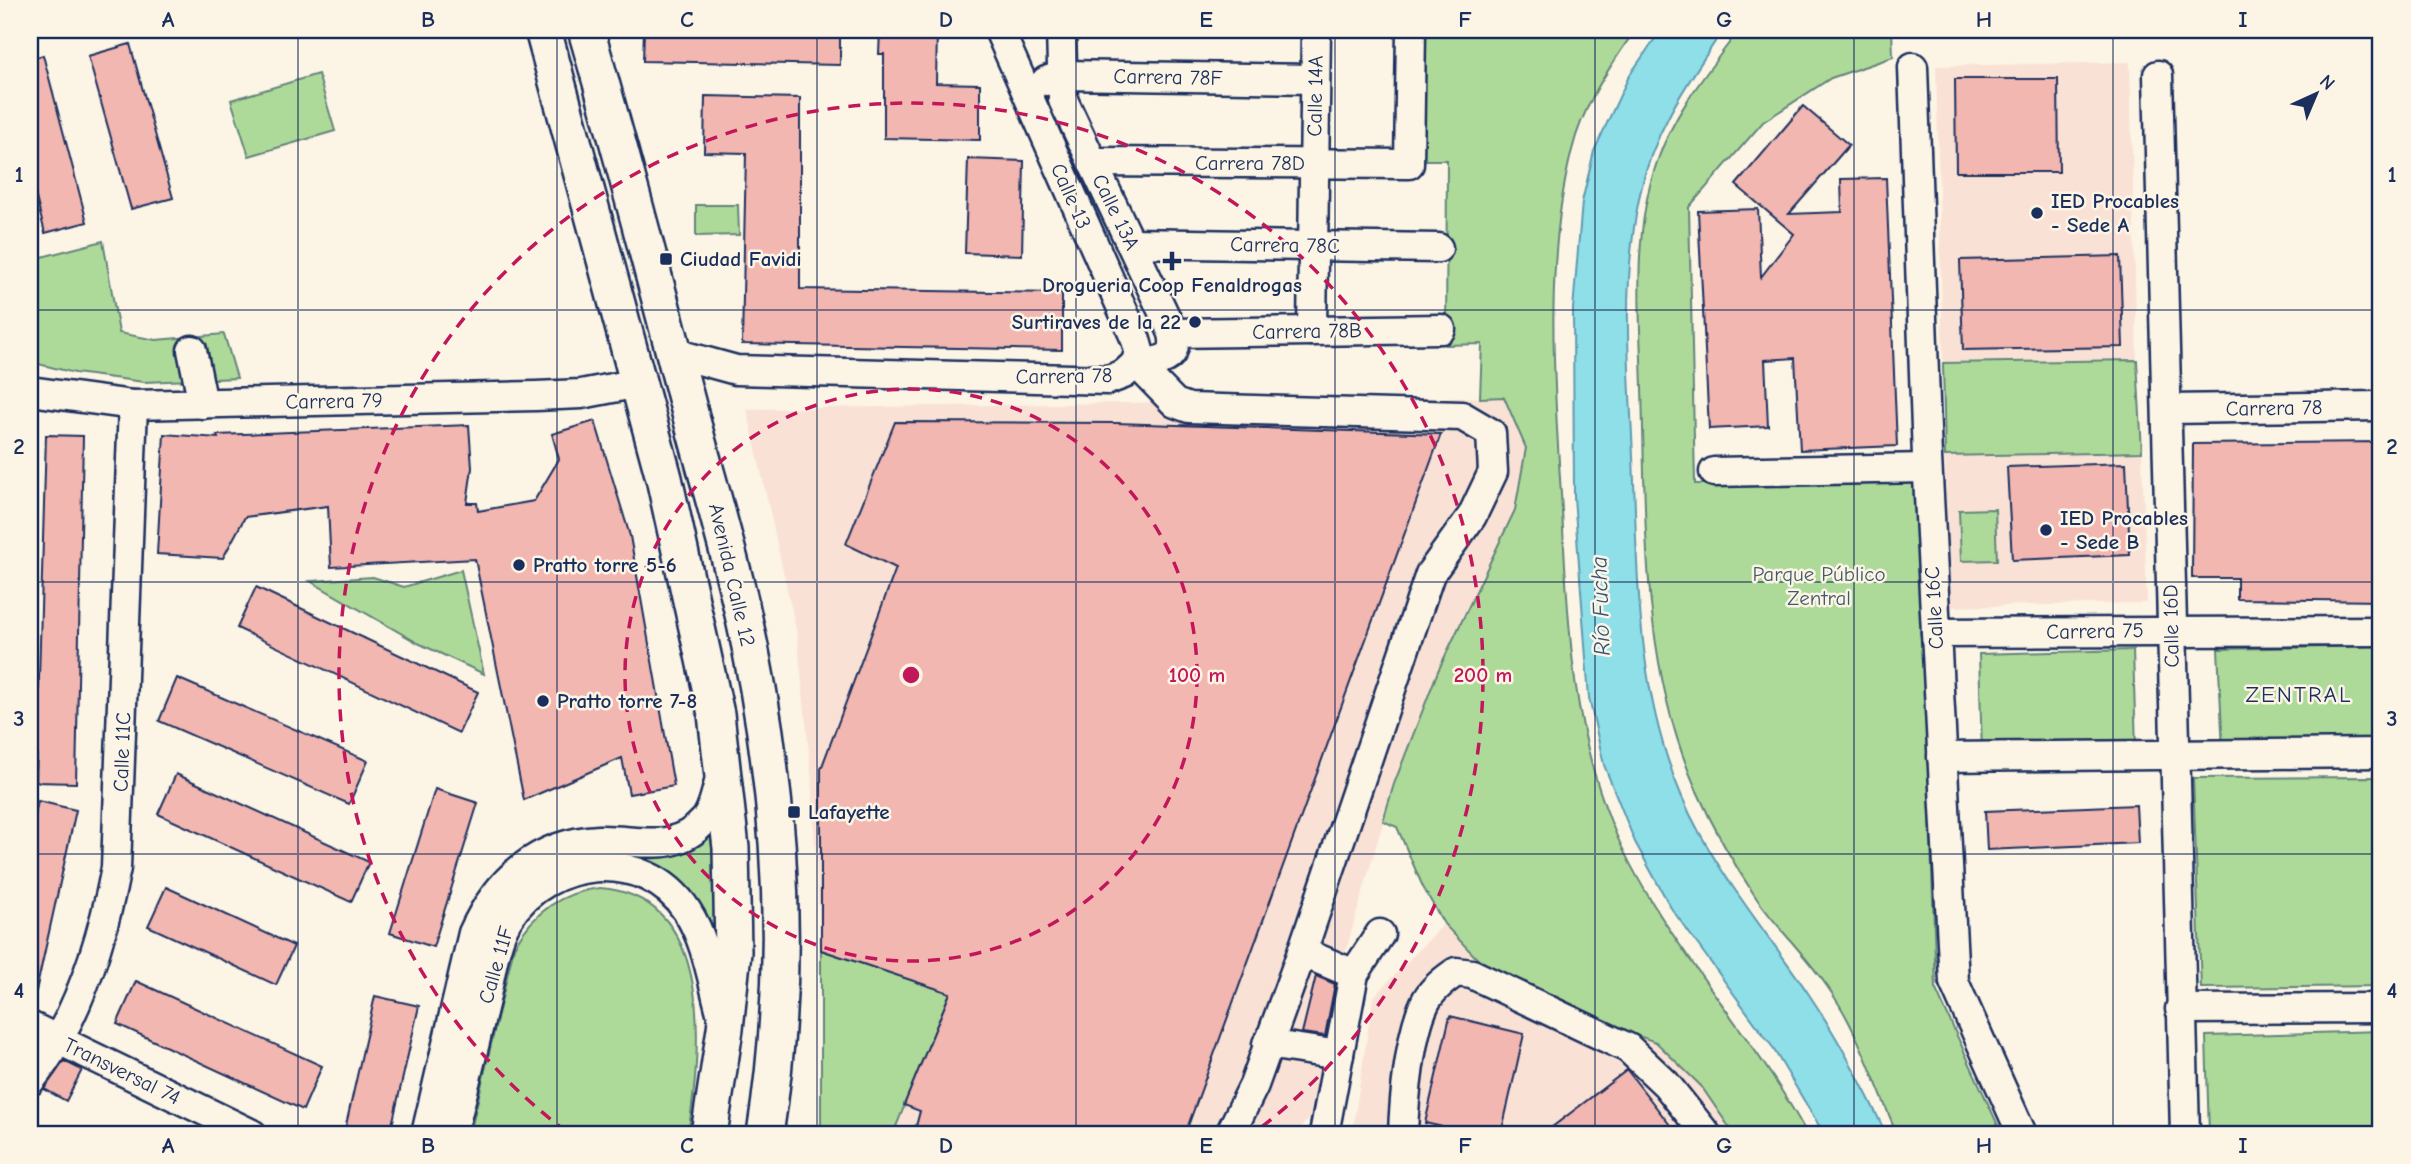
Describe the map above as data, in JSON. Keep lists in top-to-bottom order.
{
  "streets": {
    "main road": ["Avenida Calle 12"],
    "street": [
      "Carrera 78F",
      "Calle 14A",
      "Carrera 78D",
      "Calle 13",
      "Calle 13A",
      "Carrera 78C",
      "Carrera 78B",
      "Carrera 78",
      "Carrera 79",
      "Calle 16C",
      "Calle 16D",
      "Carrera 75",
      "Calle 11C",
      "Calle 11F",
      "Transversal 74"
    ]
  },
  "crossings": [
    ["Carrera 78F", "Calle 14A"],
    ["Carrera 78F", "Calle 13"],
    ["Carrera 78F", "Calle 13A"],
    ["Calle 14A", "Carrera 78D"],
    ["Calle 14A", "Carrera 78C"],
    ["Calle 14A", "Carrera 78B"],
    ["Carrera 78D", "Calle 13A"],
    ["Calle 13", "Carrera 78"],
    ["Calle 13A", "Carrera 78C"],
    ["Calle 13A", "Carrera 78B"],
    ["Carrera 78", "Avenida Calle 12"],
    ["Carrera 78", "Calle 16D"],
    ["Carrera 79", "Avenida Calle 12"],
    ["Carrera 79", "Calle 11C"],
    ["Avenida Calle 12", "Calle 11F"],
    ["Calle 16C", "Carrera 75"],
    ["Calle 16D", "Carrera 75"],
    ["Calle 11C", "Transversal 74"]
  ],
  "districts": ["ZENTRAL"],
  "water": ["Río Fucha"],
  "parks": ["Parque Público Zentral"],
  "places": {
    "other": [
      "IED Procables - Sede A",
      "Surtiraves de la 22",
      "IED Procables - Sede B",
      "Pratto torre 5-6",
      "Pratto torre 7-8"
    ],
    "transit": ["Ciudad Favidi", "Lafayette"],
    "health": ["Drogueria Coop Fenaldrogas"]
  },
  "north": "top right",
  "grid": {
    "columns": [
      "A",
      "B",
      "C",
      "D",
      "E",
      "F",
      "G",
      "H",
      "I"
    ],
    "rows": [
      "1",
      "2",
      "3",
      "4"
    ]
  },
  "rings": ["100 m", "200 m"]
}
